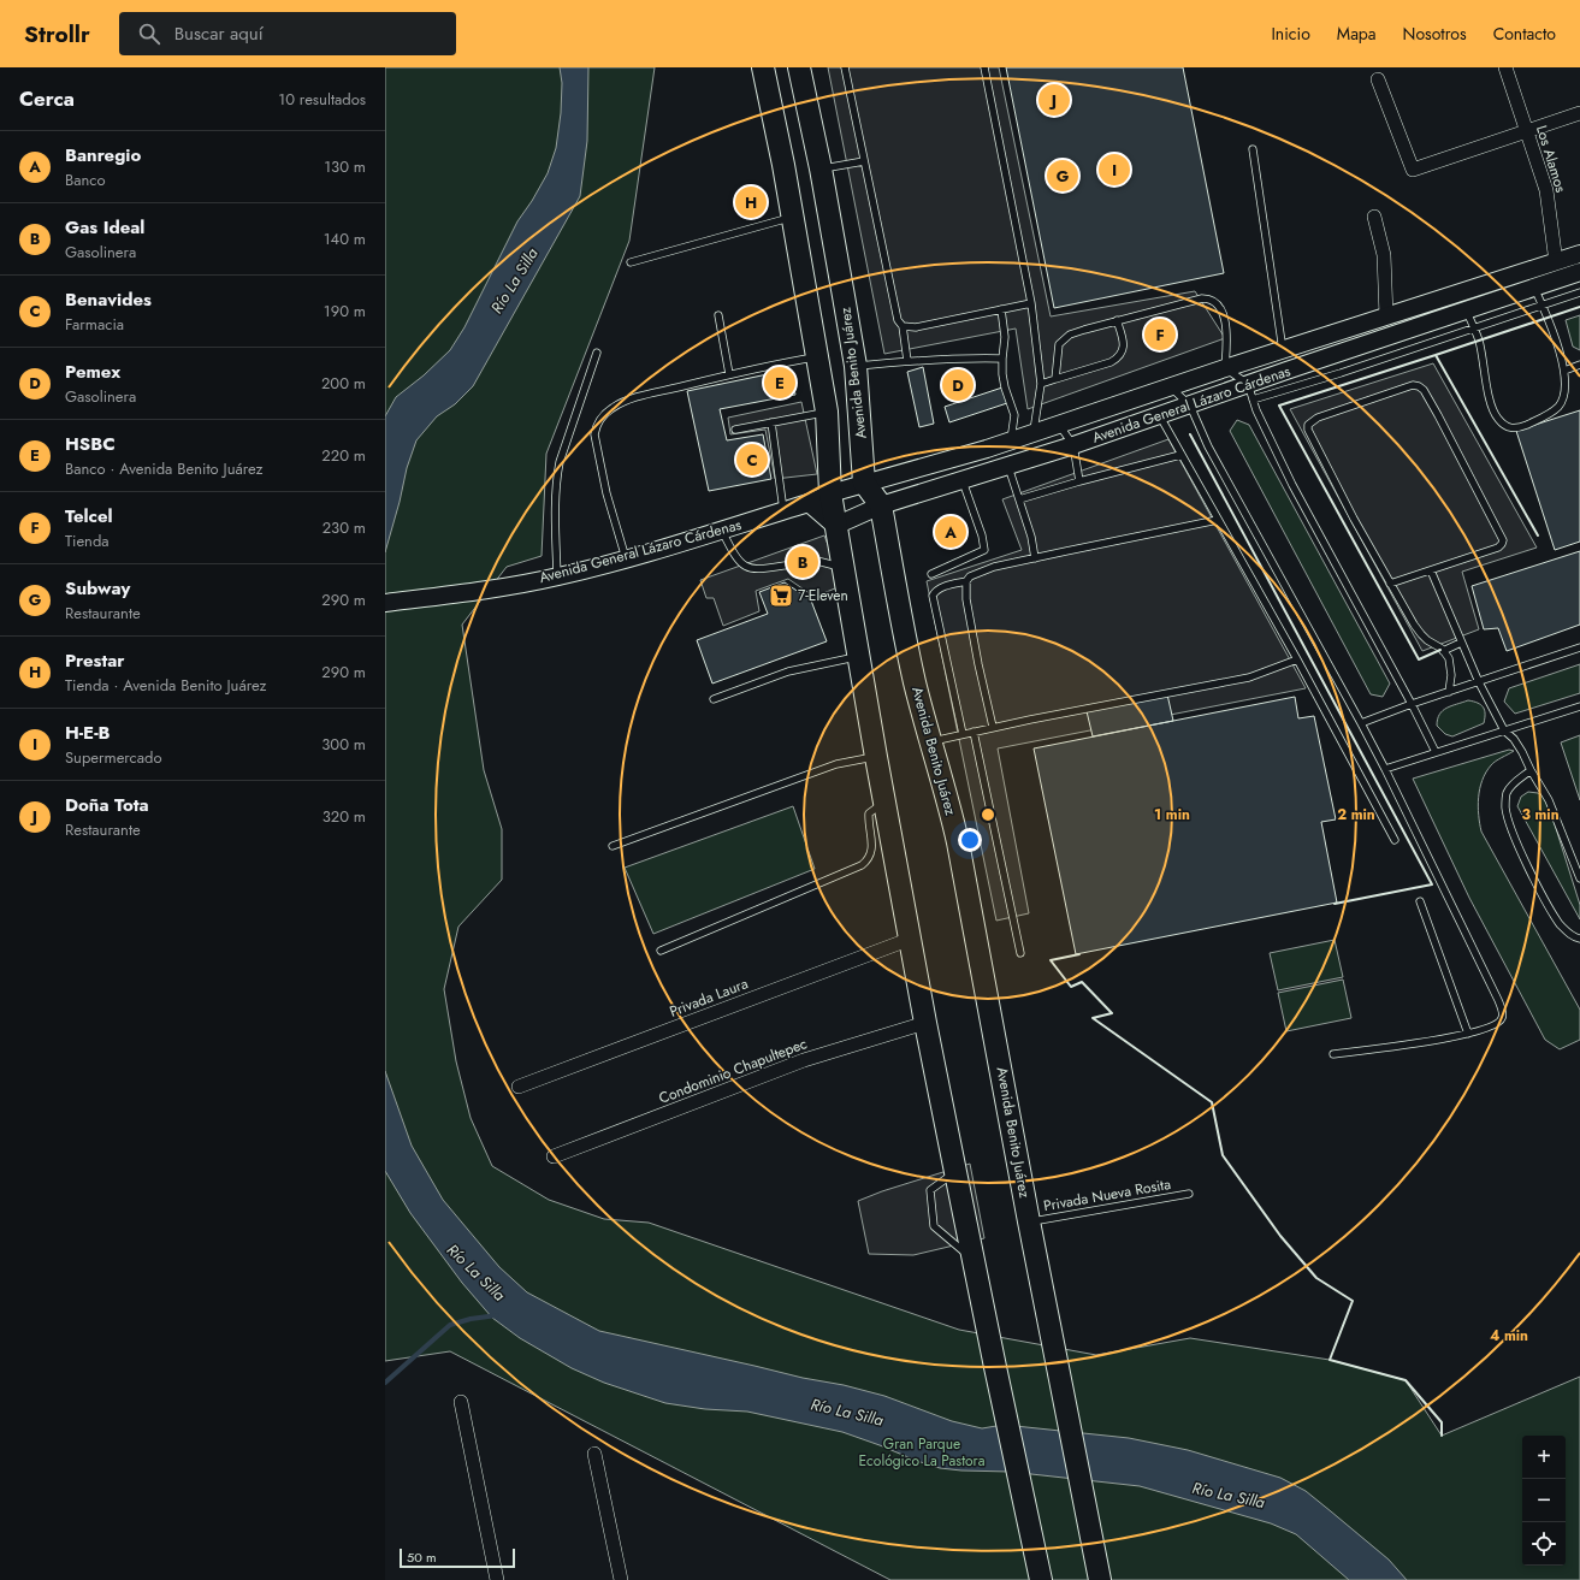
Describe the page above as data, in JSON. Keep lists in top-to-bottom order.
{
  "streets": {
    "main road": ["Avenida Benito Juárez"],
    "street": [
      "Los Alamos",
      "Avenida General Lázaro Cárdenas",
      "Privada Laura",
      "Condominio Chapultepec"
    ],
    "lane": ["Privada Nueva Rosita"]
  },
  "crossings": [
    ["Los Alamos", "Avenida General Lázaro Cárdenas"],
    ["Avenida Benito Juárez", "Avenida General Lázaro Cárdenas"],
    ["Avenida Benito Juárez", "Privada Nueva Rosita"]
  ],
  "water": ["Río La Silla"],
  "parks": ["Gran Parque Ecológico La Pastora"],
  "places": {
    "supermarket": ["7-Eleven"]
  },
  "scale_bar": "50 m",
  "page": {
    "header": "Strollr",
    "search": "Buscar aquí",
    "nav": [
      "Inicio",
      "Mapa",
      "Nosotros",
      "Contacto"
    ],
    "heading": ["Cerca", "10 resultados"],
    "pins": [
      "J",
      "I",
      "G",
      "H",
      "F",
      "E",
      "D",
      "C",
      "A",
      "B"
    ],
    "list": [
      {
        "mark": "A",
        "name": "Banregio",
        "note": "Banco",
        "value": "130 m"
      },
      {
        "mark": "B",
        "name": "Gas Ideal",
        "note": "Gasolinera",
        "value": "140 m"
      },
      {
        "mark": "C",
        "name": "Benavides",
        "note": "Farmacia",
        "value": "190 m"
      },
      {
        "mark": "D",
        "name": "Pemex",
        "note": "Gasolinera",
        "value": "200 m"
      },
      {
        "mark": "E",
        "name": "HSBC",
        "note": "Banco · Avenida Benito Juárez",
        "value": "220 m"
      },
      {
        "mark": "F",
        "name": "Telcel",
        "note": "Tienda",
        "value": "230 m"
      },
      {
        "mark": "G",
        "name": "Subway",
        "note": "Restaurante",
        "value": "290 m"
      },
      {
        "mark": "H",
        "name": "Prestar",
        "note": "Tienda · Avenida Benito Juárez",
        "value": "290 m"
      },
      {
        "mark": "I",
        "name": "H-E-B",
        "note": "Supermercado",
        "value": "300 m"
      },
      {
        "mark": "J",
        "name": "Doña Tota",
        "note": "Restaurante",
        "value": "320 m"
      }
    ],
    "map_buttons": ["+", "−"],
    "scale": "50 m"
  },
  "rings": [
    "1 min",
    "2 min",
    "3 min",
    "4 min"
  ]
}
